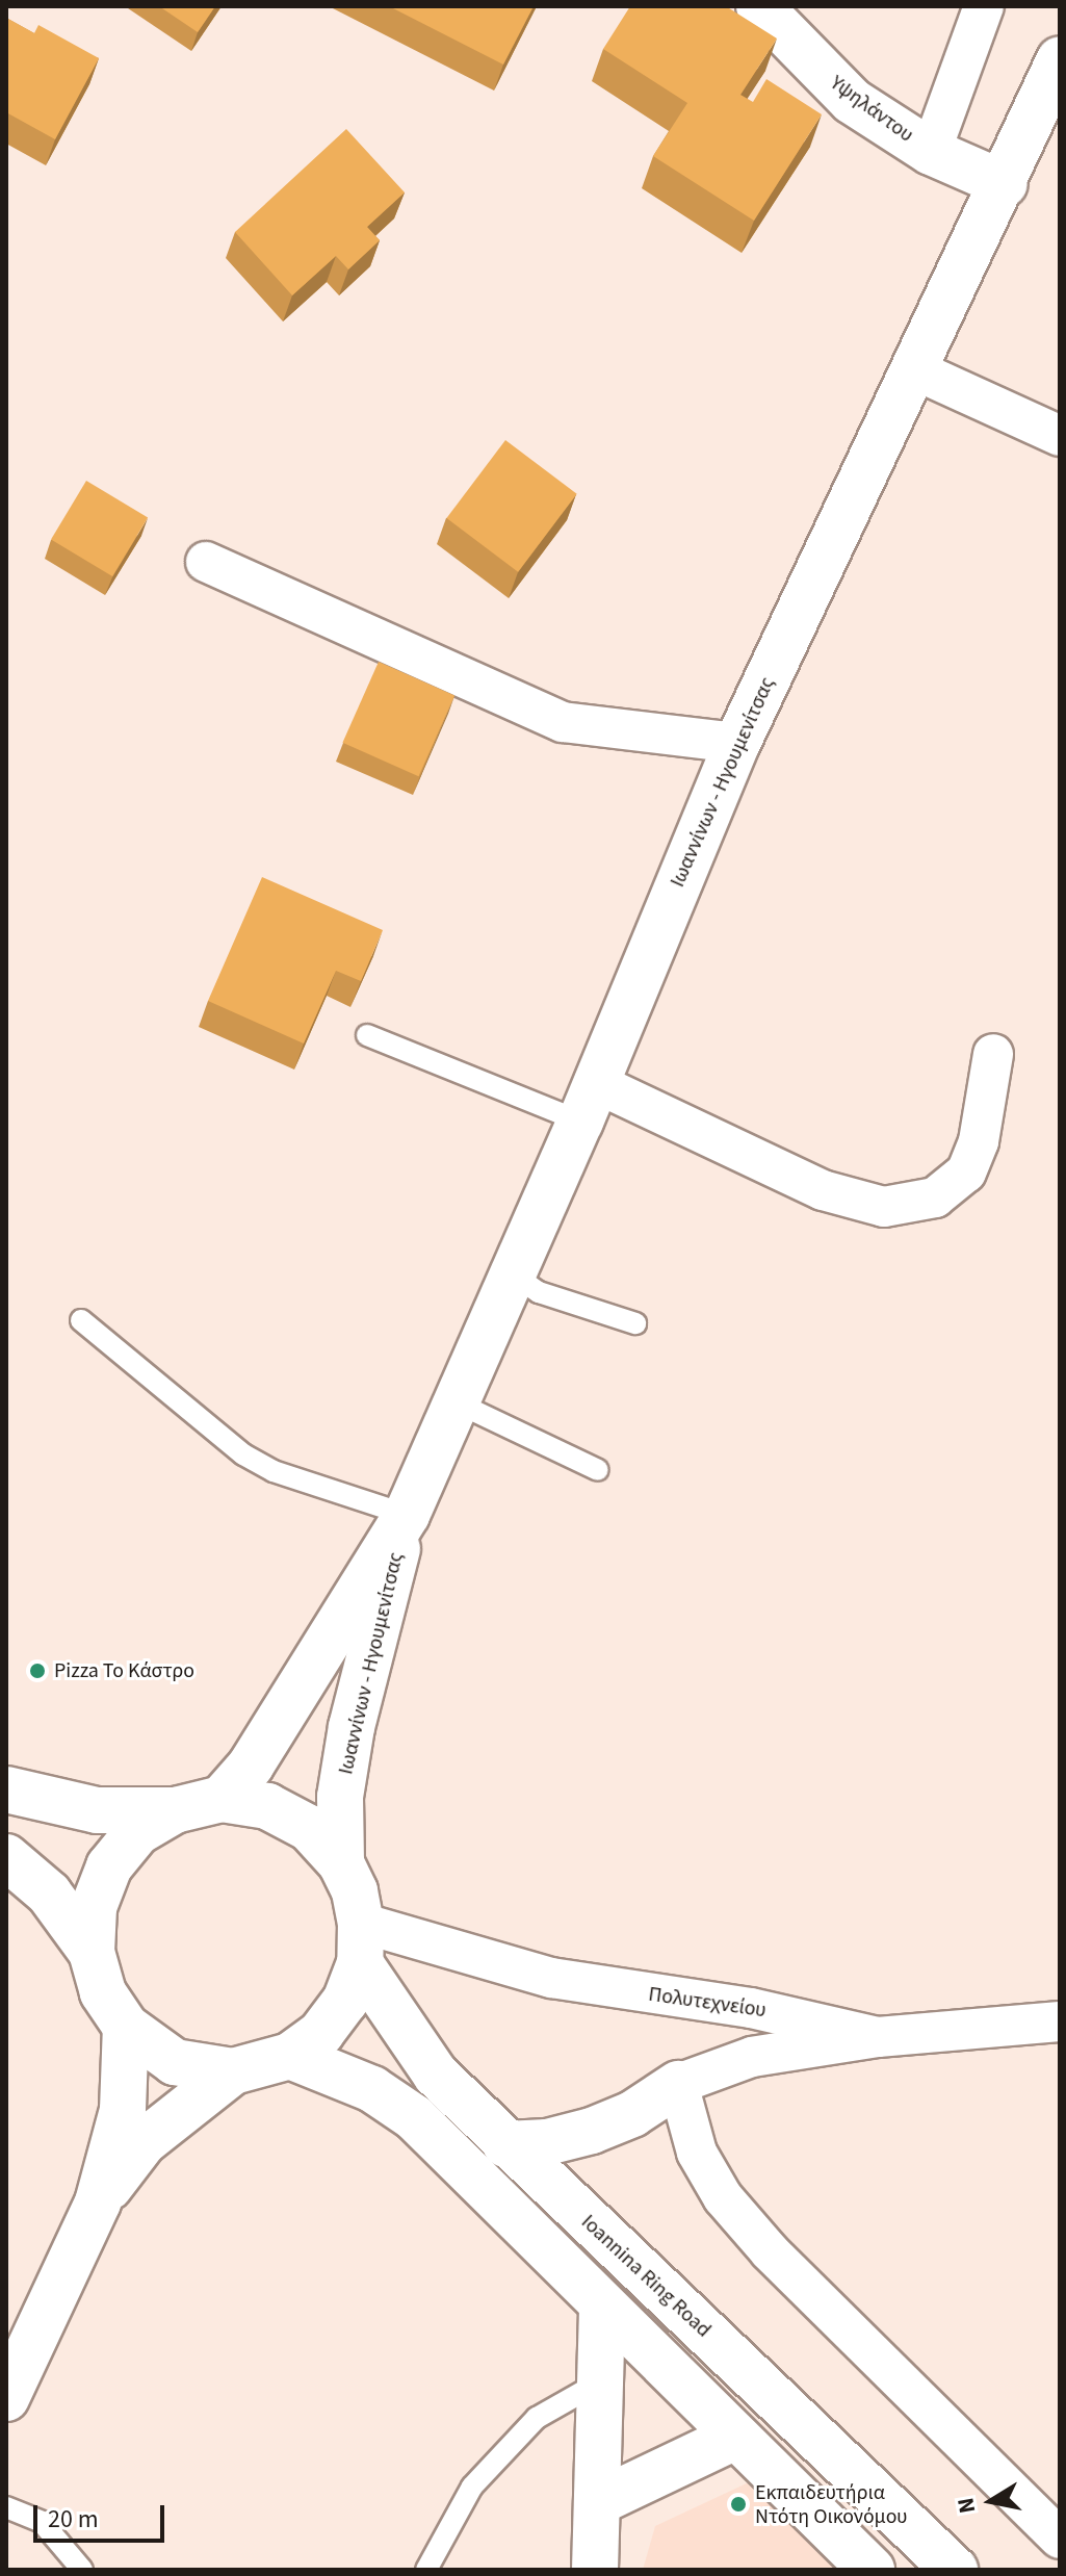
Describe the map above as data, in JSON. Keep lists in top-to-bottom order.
{
  "streets": {
    "main road": ["Υψηλάντου", "Ιωαννίνων - Ηγουμενίτσας", "Ioannina Ring Road"],
    "street": ["Πολυτεχνείου"]
  },
  "crossings": [
    ["Υψηλάντου", "Ιωαννίνων - Ηγουμενίτσας"],
    ["Ιωαννίνων - Ηγουμενίτσας", "Πολυτεχνείου"],
    ["Ιωαννίνων - Ηγουμενίτσας", "Ioannina Ring Road"],
    ["Πολυτεχνείου", "Ioannina Ring Road"]
  ],
  "places": ["Pizza Το Κάστρο", "Εκπαιδευτήρια Ντότη Οικονόμου"],
  "scale_bar": "20 m",
  "north": "left"
}
